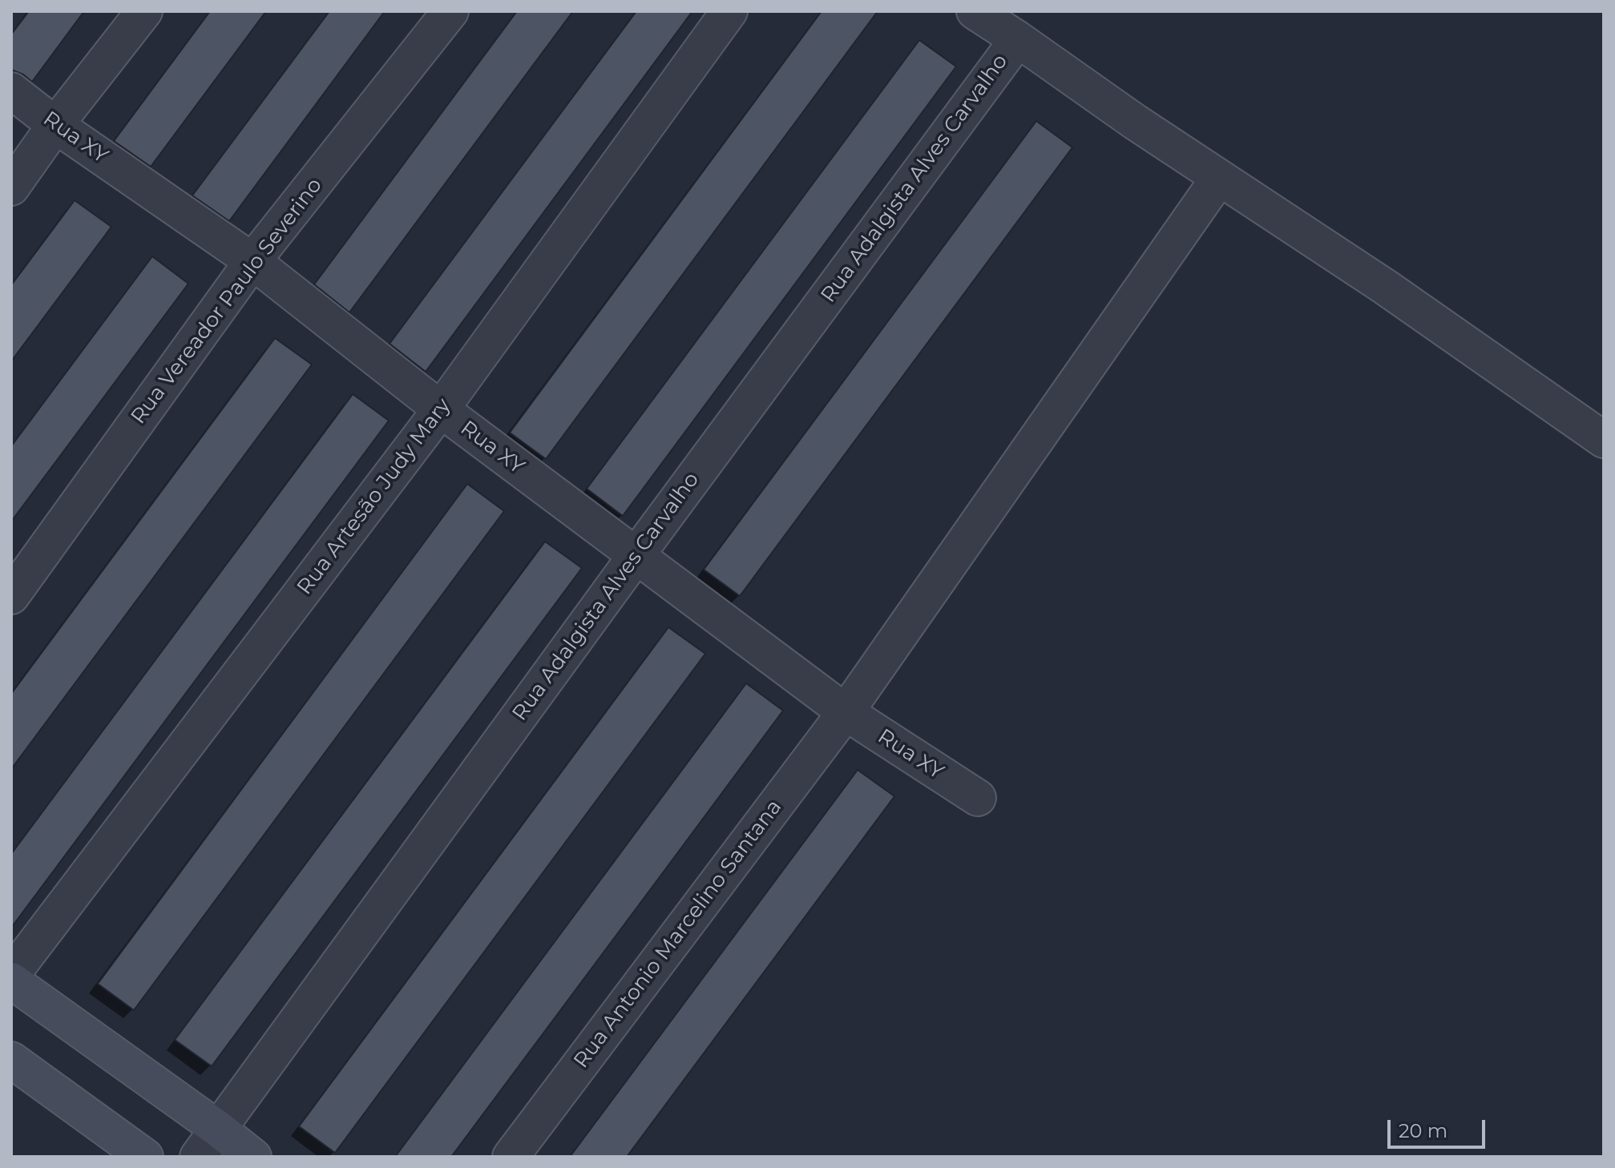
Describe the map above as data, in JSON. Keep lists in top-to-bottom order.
{
  "streets": {
    "street": [
      "Rua XY",
      "Rua Adalgista Alves Carvalho",
      "Rua Vereador Paulo Severino",
      "Rua Artesão Judy Mary",
      "Rua Antonio Marcelino Santana"
    ]
  },
  "crossings": [
    ["Rua XY", "Rua Adalgista Alves Carvalho"],
    ["Rua XY", "Rua Vereador Paulo Severino"],
    ["Rua XY", "Rua Artesão Judy Mary"],
    ["Rua XY", "Rua Antonio Marcelino Santana"]
  ],
  "scale_bar": "20 m"
}
